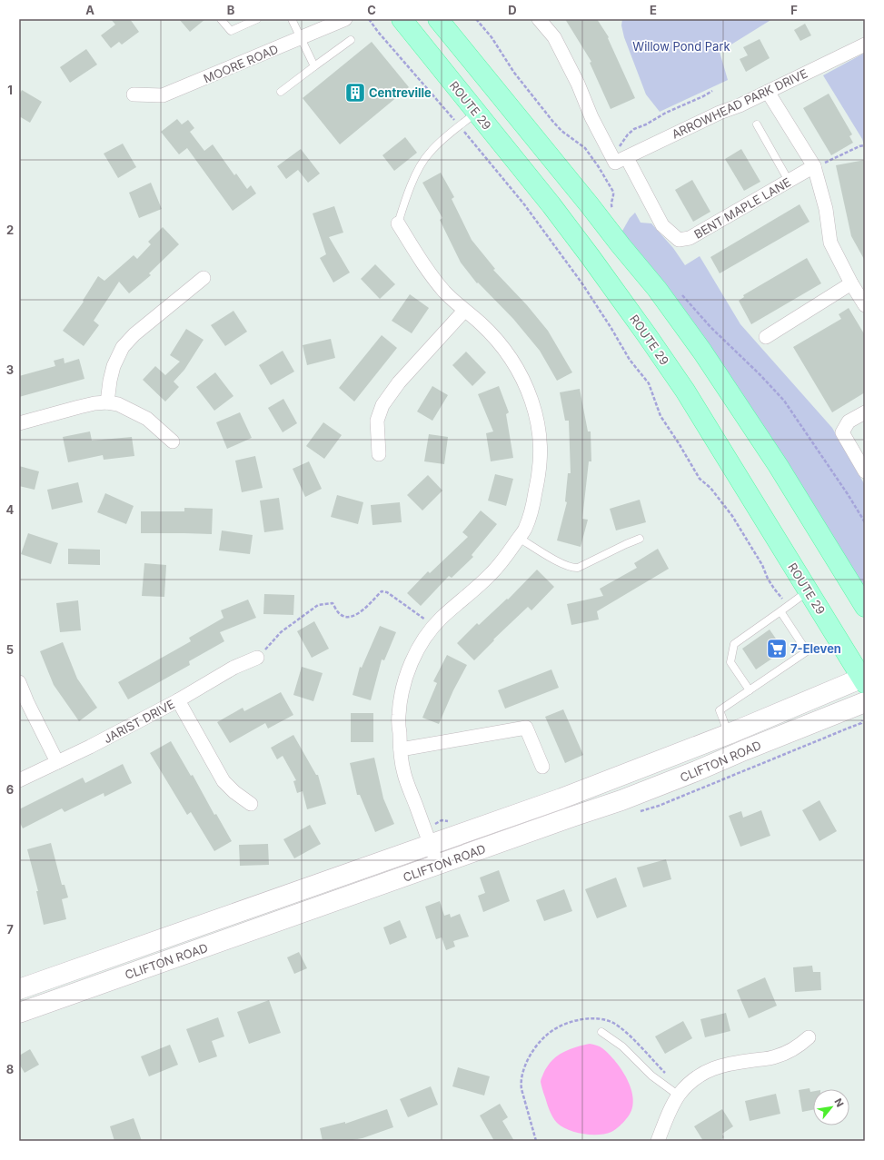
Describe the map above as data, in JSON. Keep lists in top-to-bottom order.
{
  "streets": {
    "main road": ["ROUTE 29", "CLIFTON ROAD"],
    "street": [
      "MOORE ROAD",
      "ARROWHEAD PARK DRIVE",
      "BENT MAPLE LANE",
      "JARIST DRIVE"
    ]
  },
  "crossings": [
    ["ARROWHEAD PARK DRIVE", "BENT MAPLE LANE"],
    ["ROUTE 29", "CLIFTON ROAD"]
  ],
  "parks": ["Willow Pond Park"],
  "places": {
    "building": ["Centreville"],
    "supermarket": ["7-Eleven"]
  },
  "north": "top right",
  "grid": {
    "columns": [
      "A",
      "B",
      "C",
      "D",
      "E",
      "F"
    ],
    "rows": [
      "1",
      "2",
      "3",
      "4",
      "5",
      "6",
      "7",
      "8"
    ]
  }
}
